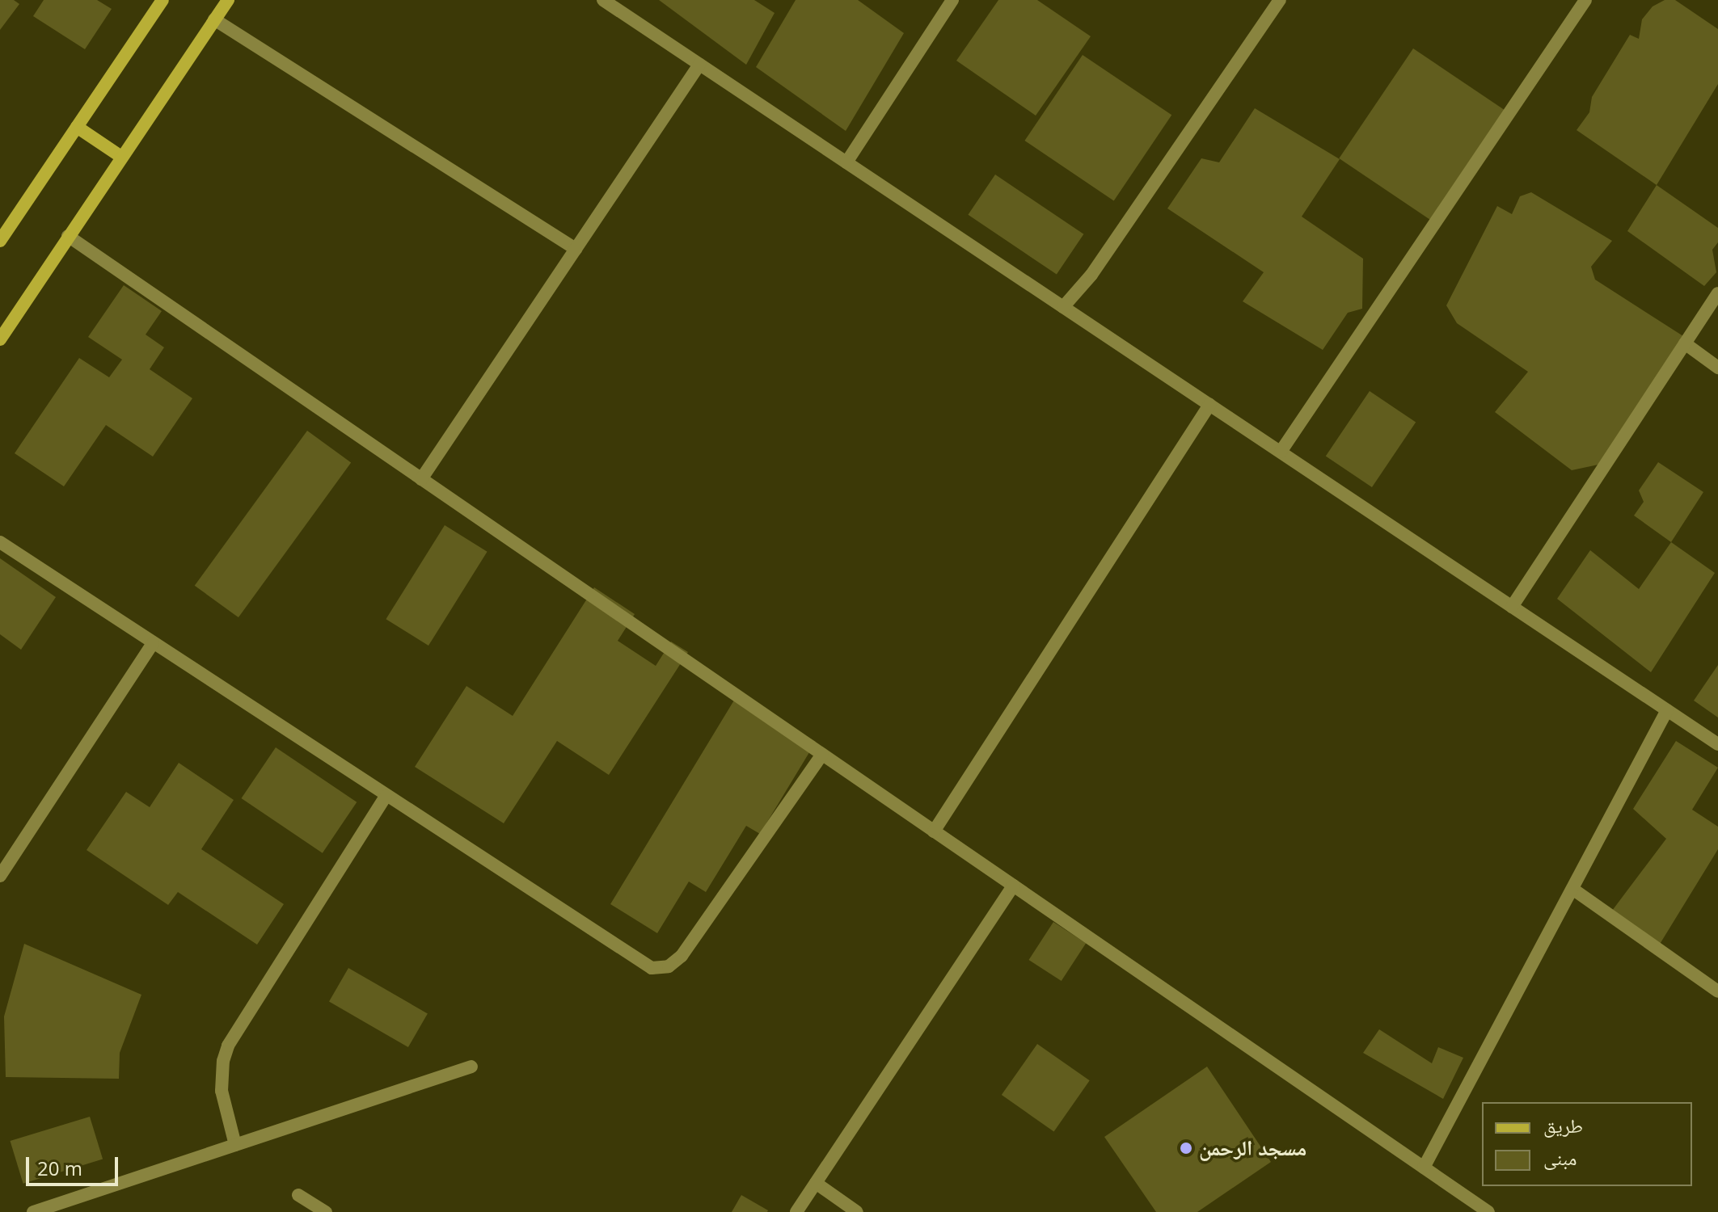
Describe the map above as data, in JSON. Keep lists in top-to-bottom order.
{
  "places": ["مسجد الرحمن"],
  "legend": ["طريق", "مبنى"],
  "scale_bar": "20 m"
}
